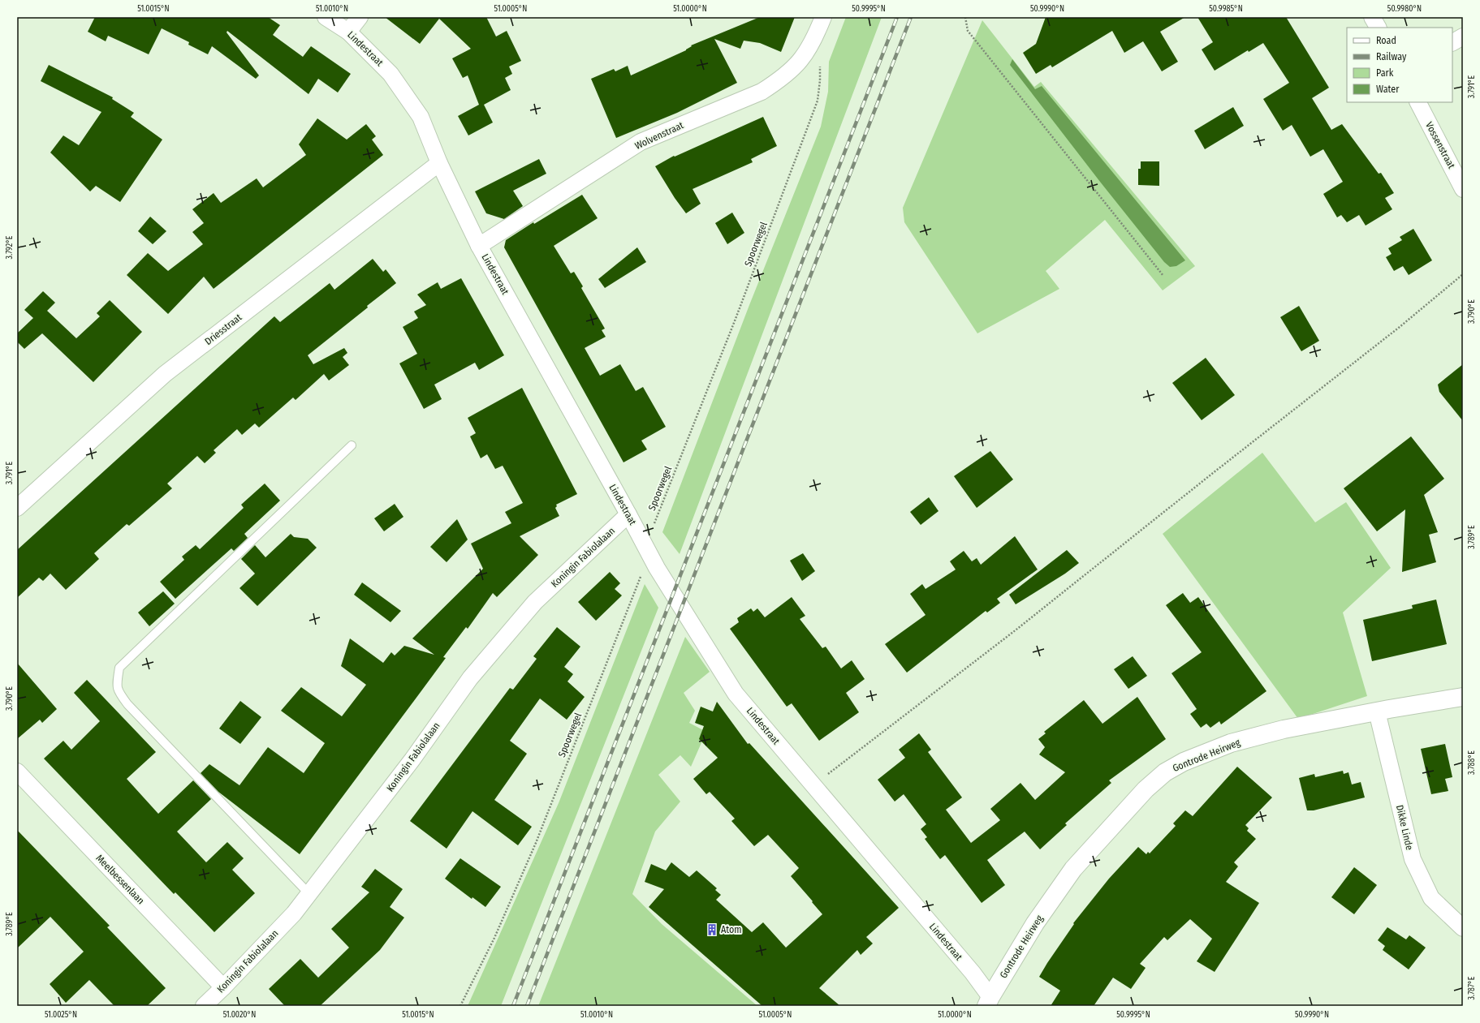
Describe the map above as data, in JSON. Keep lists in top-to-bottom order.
{
  "streets": {
    "street": [
      "Lindestraat",
      "Wolvenstraat",
      "Vossenstraat",
      "Driesstraat",
      "Koningin Fabiolalaan",
      "Gontrode Heirweg",
      "Dikke Linde",
      "Meelbessenlaan"
    ],
    "path": ["Spoorwegel"]
  },
  "crossings": [
    ["Lindestraat", "Wolvenstraat"],
    ["Lindestraat", "Spoorwegel"],
    ["Lindestraat", "Driesstraat"],
    ["Lindestraat", "Koningin Fabiolalaan"],
    ["Lindestraat", "Gontrode Heirweg"],
    ["Koningin Fabiolalaan", "Meelbessenlaan"],
    ["Gontrode Heirweg", "Dikke Linde"]
  ],
  "places": {
    "building": ["Atom"]
  },
  "legend": [
    "Road",
    "Railway",
    "Park",
    "Water"
  ],
  "coordinates": [
    "51.0015°N",
    "51.0010°N",
    "51.0005°N",
    "51.0000°N",
    "50.9995°N",
    "50.9990°N",
    "50.9985°N",
    "50.9980°N",
    "3.791°E",
    "3.792°E",
    "3.790°E",
    "3.789°E",
    "3.788°E",
    "3.787°E",
    "51.0025°N",
    "51.0020°N"
  ]
}
